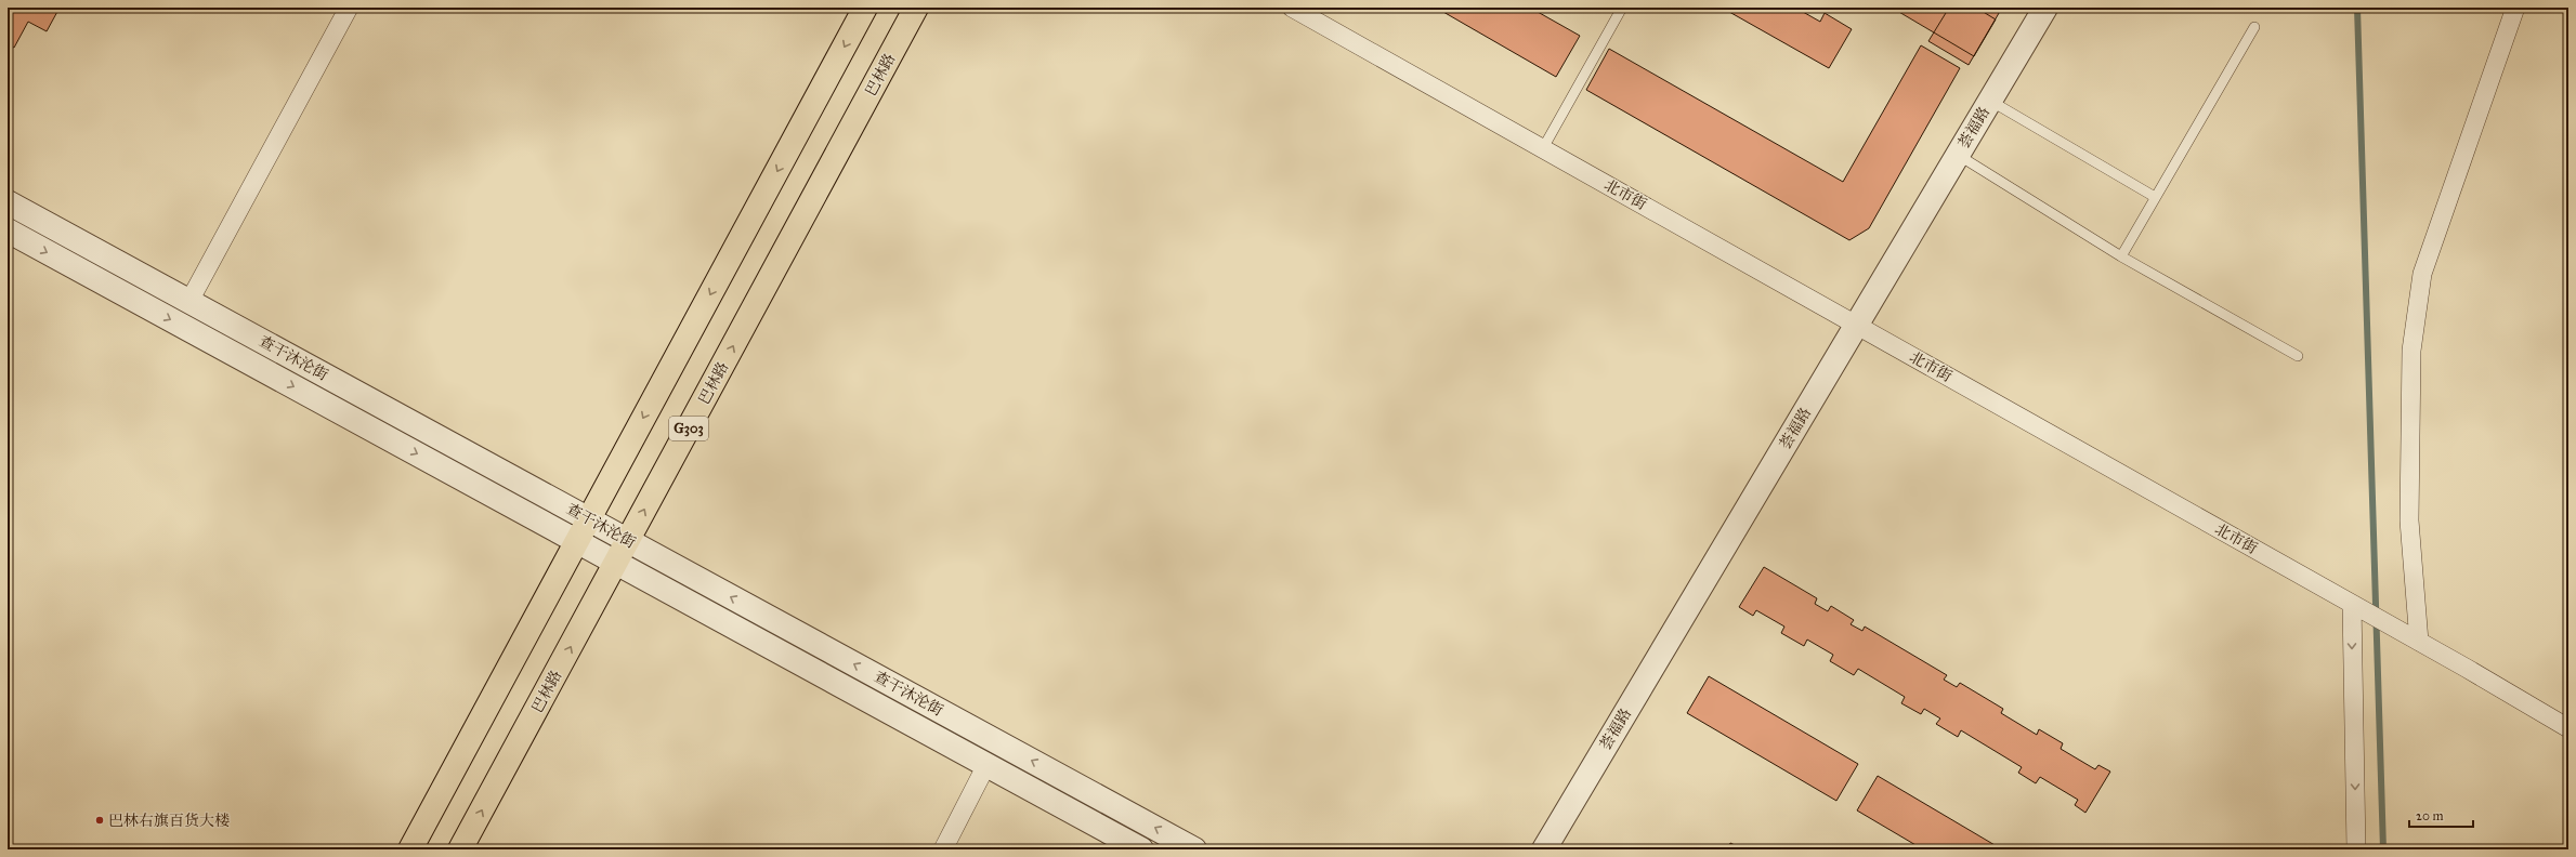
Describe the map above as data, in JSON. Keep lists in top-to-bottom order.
{
  "streets": {
    "main road": ["巴林路", "G303"],
    "street": ["荟福路", "北市街", "查干沐沦街"]
  },
  "crossings": [
    ["巴林路", "查干沐沦街"],
    ["荟福路", "北市街"],
    ["查干沐沦街", "G303"]
  ],
  "places": ["巴林右旗百货大楼"],
  "scale_bar": "20 m"
}
